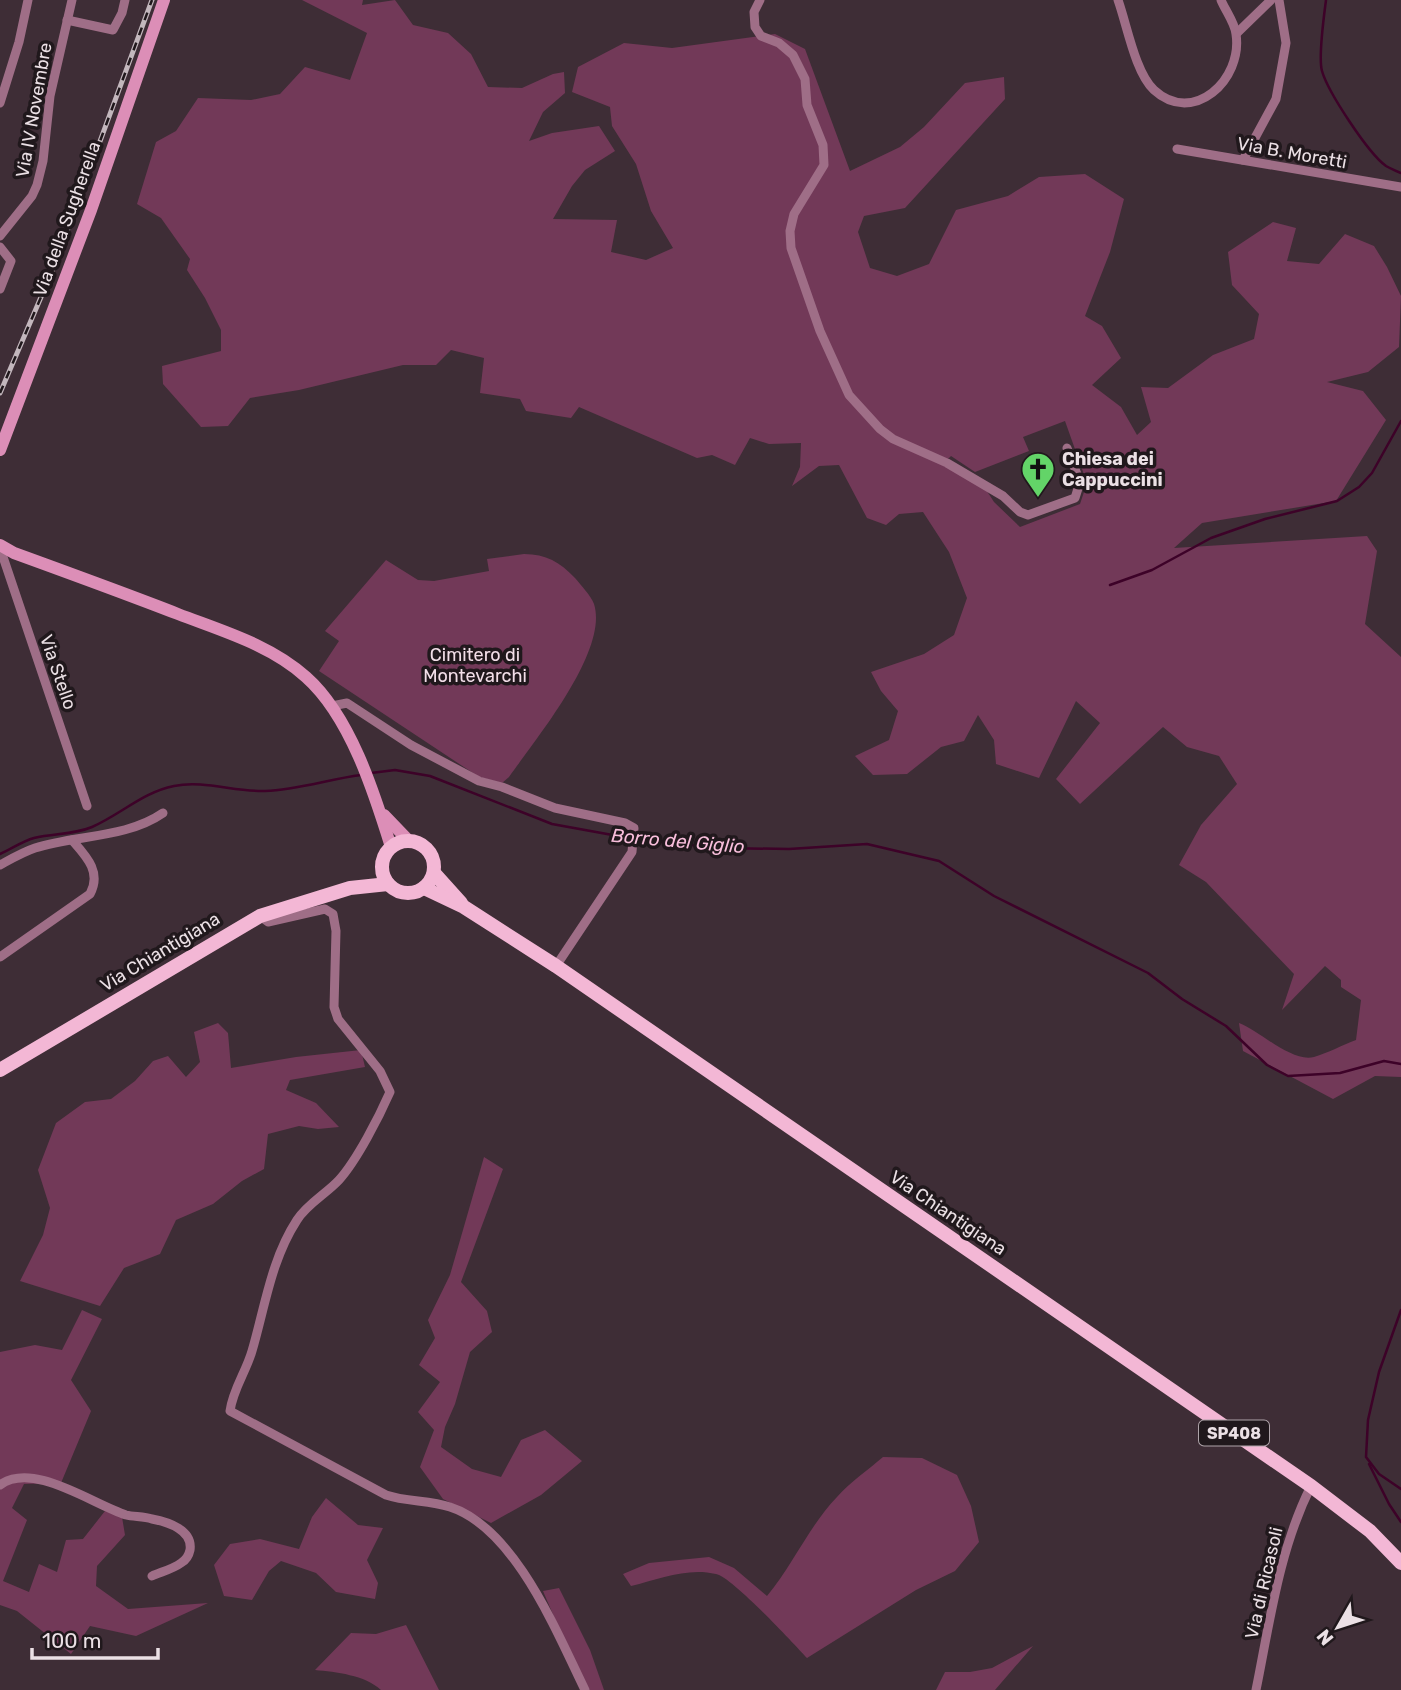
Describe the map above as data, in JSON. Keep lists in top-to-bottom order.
{
  "streets": {
    "main road": ["Via Chiantigiana", "SP408"],
    "street": [
      "Via IV Novembre",
      "Via B. Moretti",
      "Via della Sugherella",
      "Via Stello",
      "Via di Ricasoli"
    ]
  },
  "crossings": [
    ["Via Chiantigiana", "Via di Ricasoli"]
  ],
  "water": ["Borro del Giglio"],
  "parks": ["Cimitero di Montevarchi"],
  "places": {
    "church": ["Chiesa dei Cappuccini"]
  },
  "scale_bar": "100 m",
  "north": "bottom left"
}
